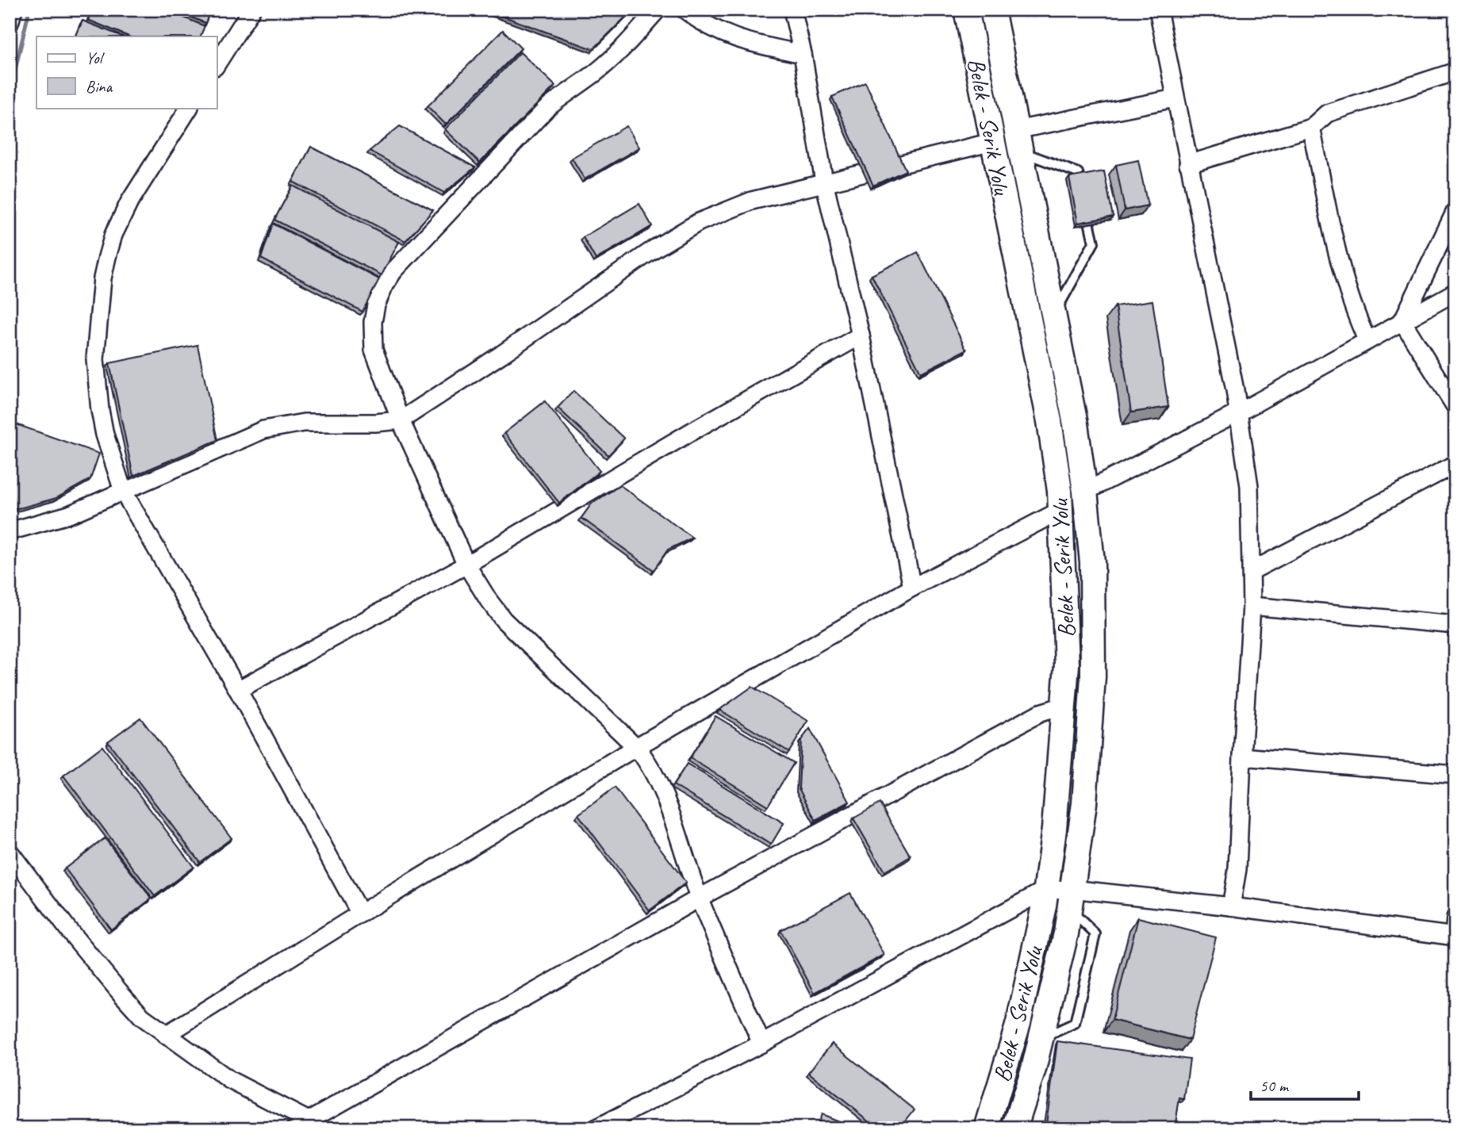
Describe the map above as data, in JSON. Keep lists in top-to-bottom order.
{
  "streets": {
    "main road": ["Belek - Serik Yolu"]
  },
  "legend": ["Yol", "Bina"],
  "scale_bar": "50 m"
}
